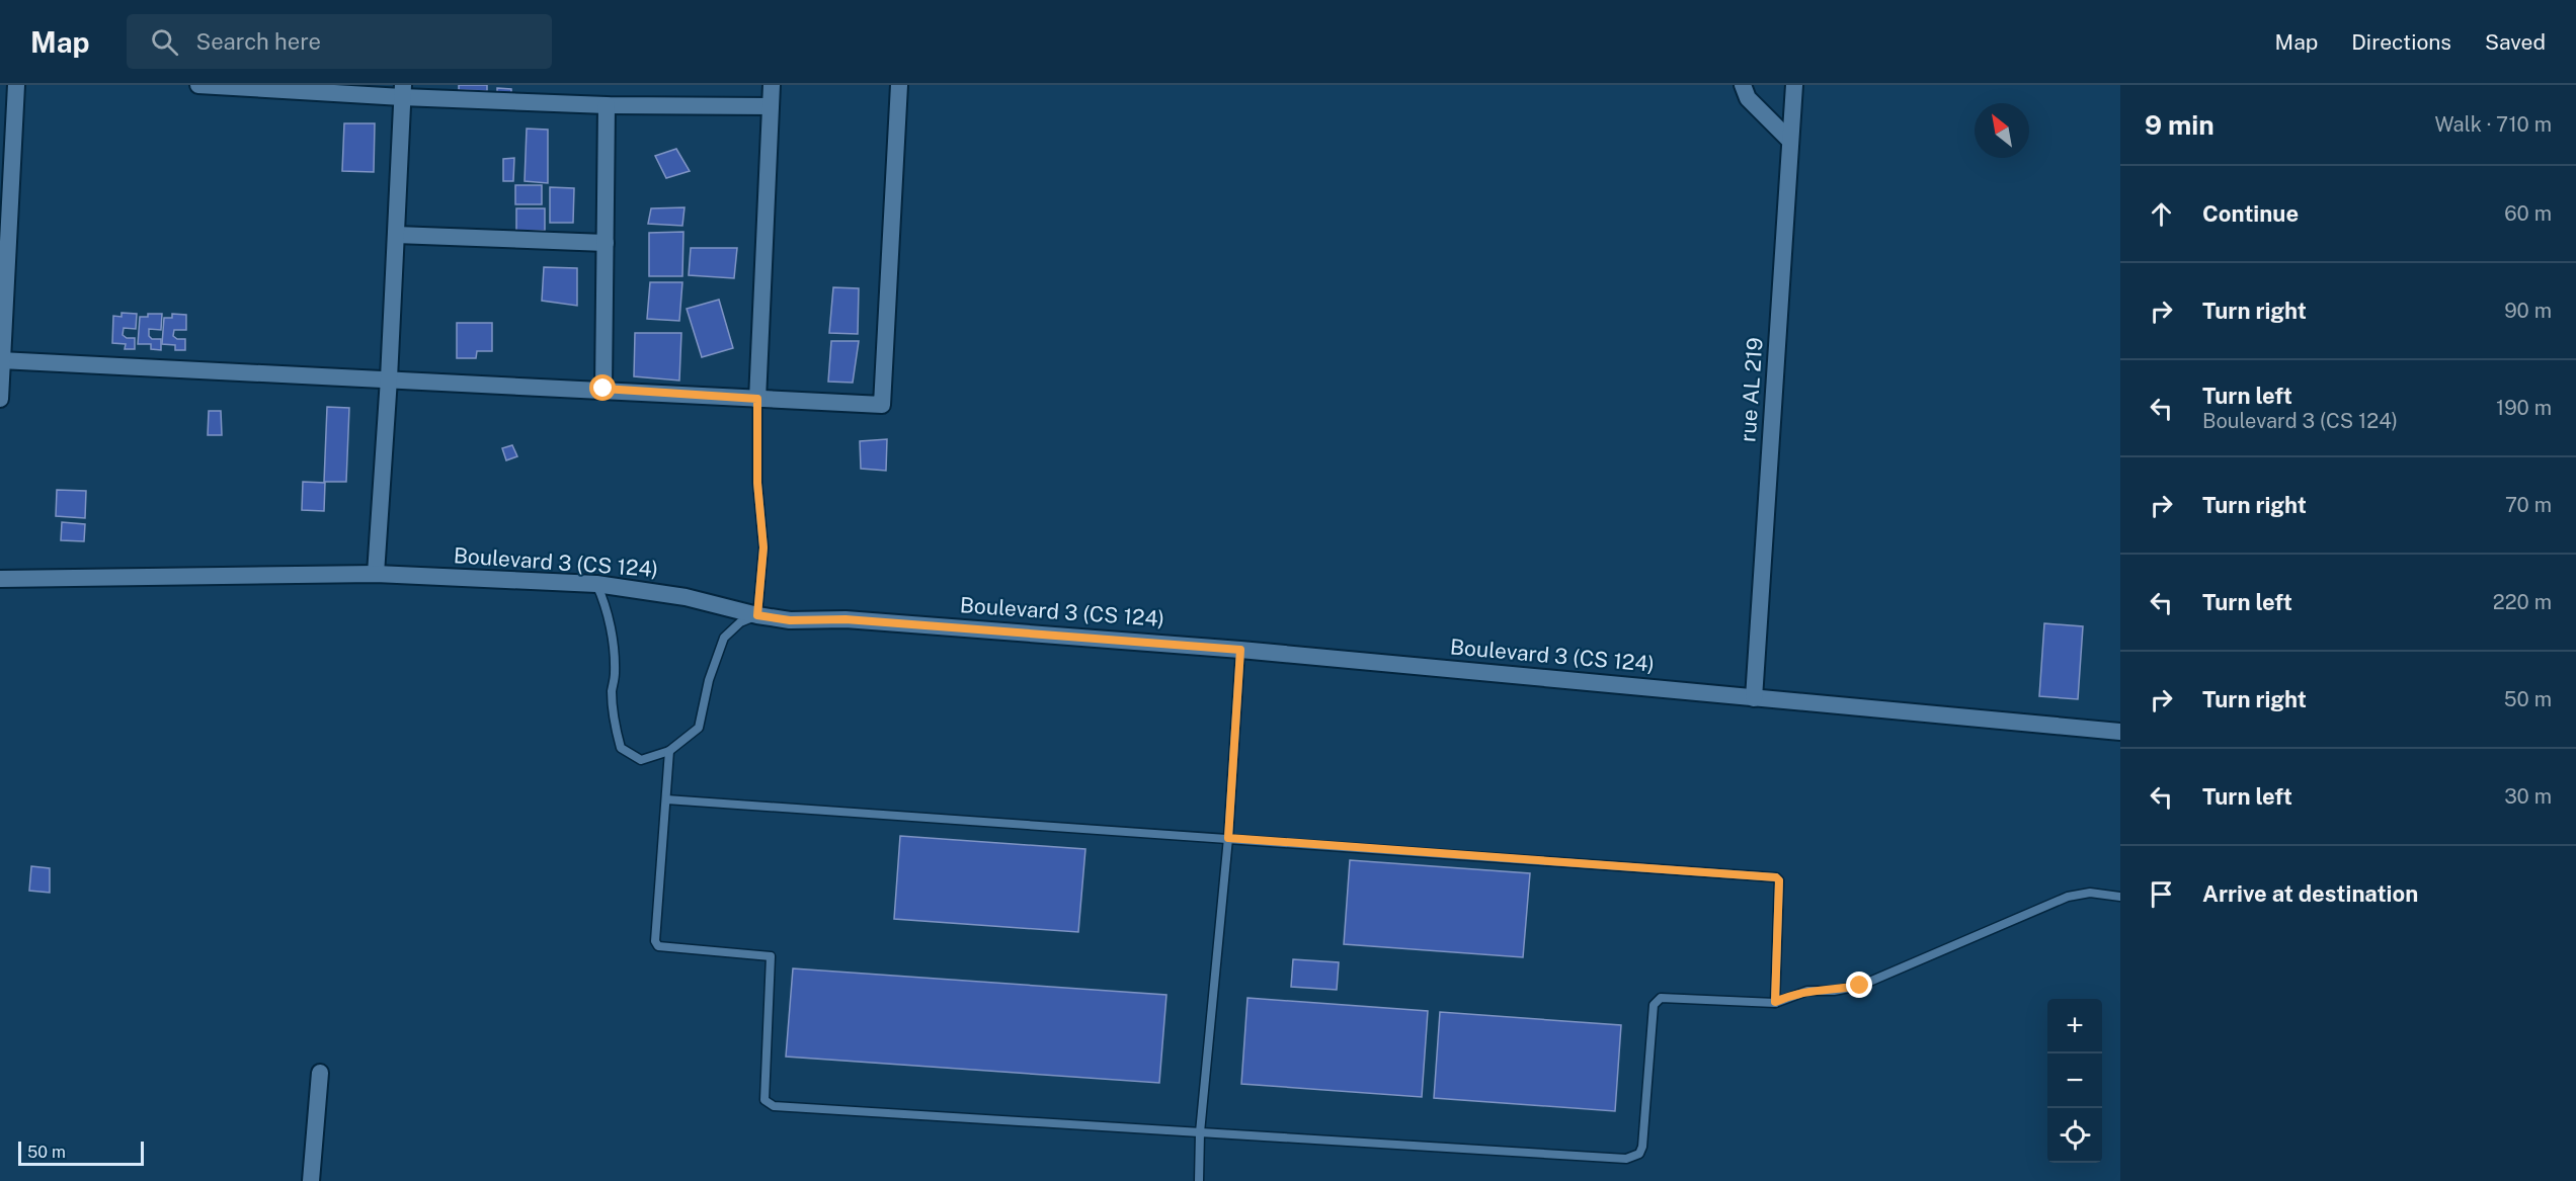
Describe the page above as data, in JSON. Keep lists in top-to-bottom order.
{
  "streets": {
    "street": ["rue AL 219", "Boulevard 3 (CS 124)"]
  },
  "crossings": [
    ["rue AL 219", "Boulevard 3 (CS 124)"]
  ],
  "scale_bar": "50 m",
  "north": "top left",
  "page": {
    "header": "Map",
    "search": "Search here",
    "nav": ["Map", "Directions", "Saved"],
    "heading": ["9 min", "Walk · 710 m"],
    "list": [
      ["Continue", "60 m"],
      ["Turn right", "90 m"],
      ["Turn left", "Boulevard 3 (CS 124)", "190 m"],
      ["Turn right", "70 m"],
      ["Turn left", "220 m"],
      ["Turn right", "50 m"],
      ["Turn left", "30 m"],
      "Arrive at destination"
    ],
    "map_buttons": ["+", "−"],
    "scale": "50 m"
  }
}
